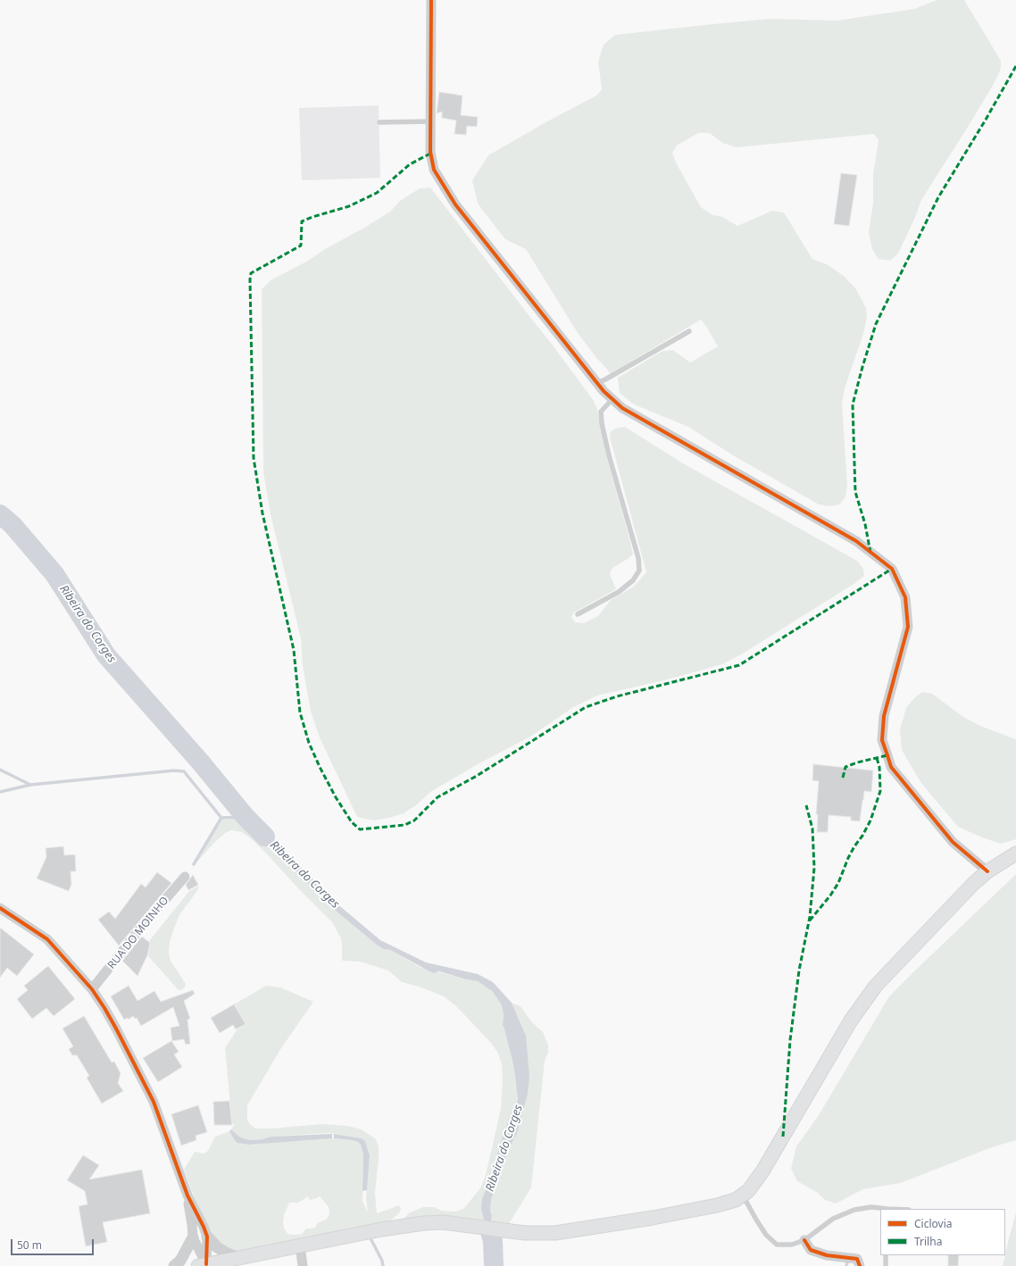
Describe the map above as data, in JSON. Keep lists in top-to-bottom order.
{
  "streets": {
    "street": ["RUA DO MOINHO"]
  },
  "water": ["Ribeira do Corges"],
  "legend": ["Ciclovia", "Trilha"],
  "scale_bar": "50 m"
}
